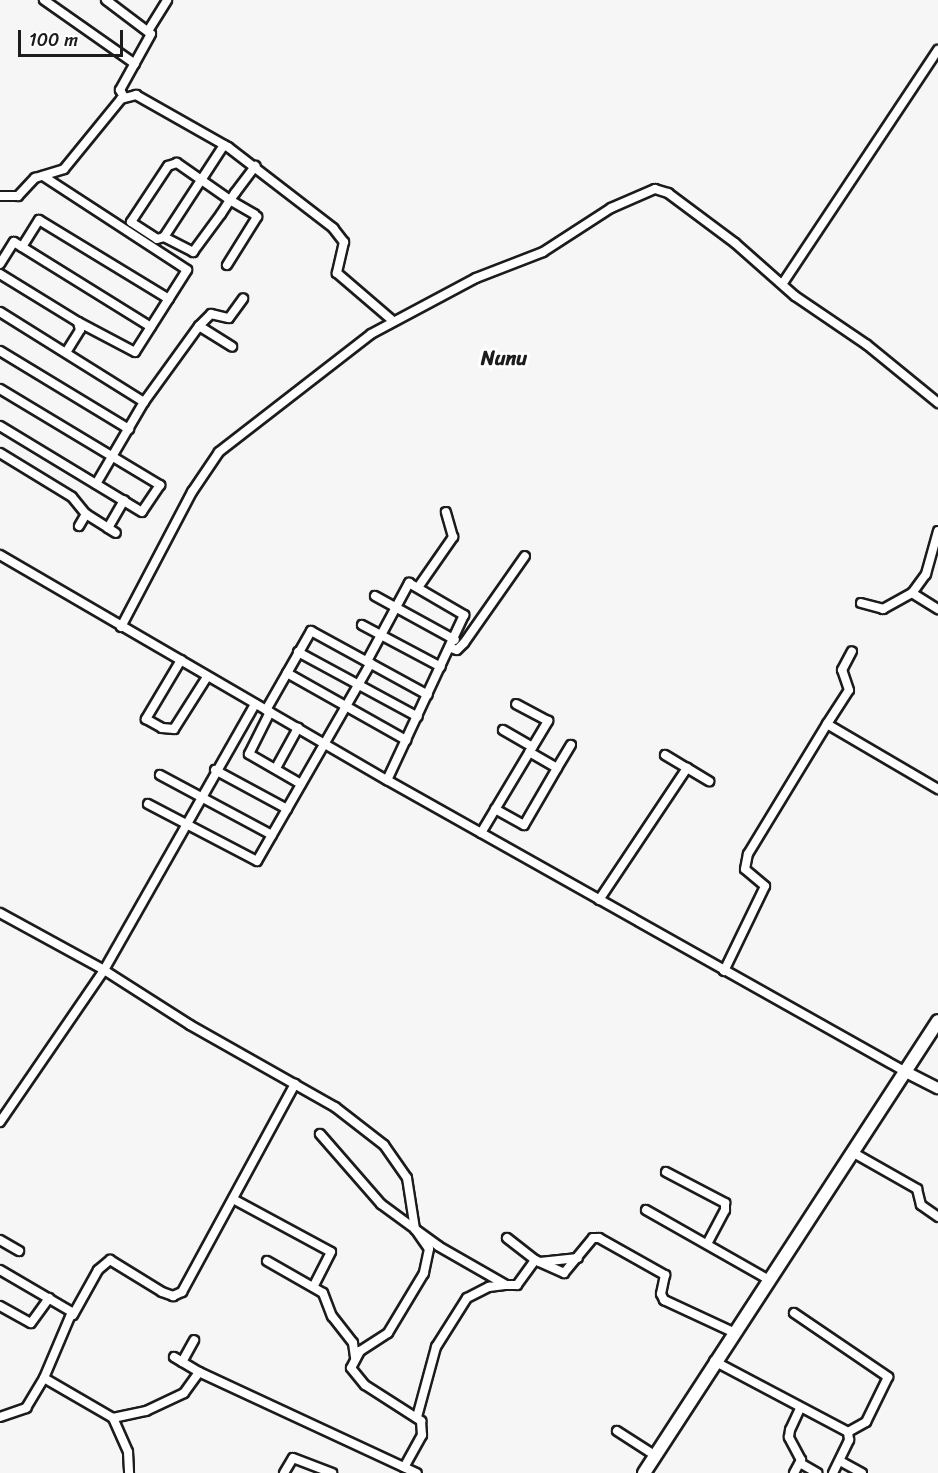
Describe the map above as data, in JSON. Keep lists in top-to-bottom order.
{
  "districts": ["Nunu"],
  "scale_bar": "100 m"
}
